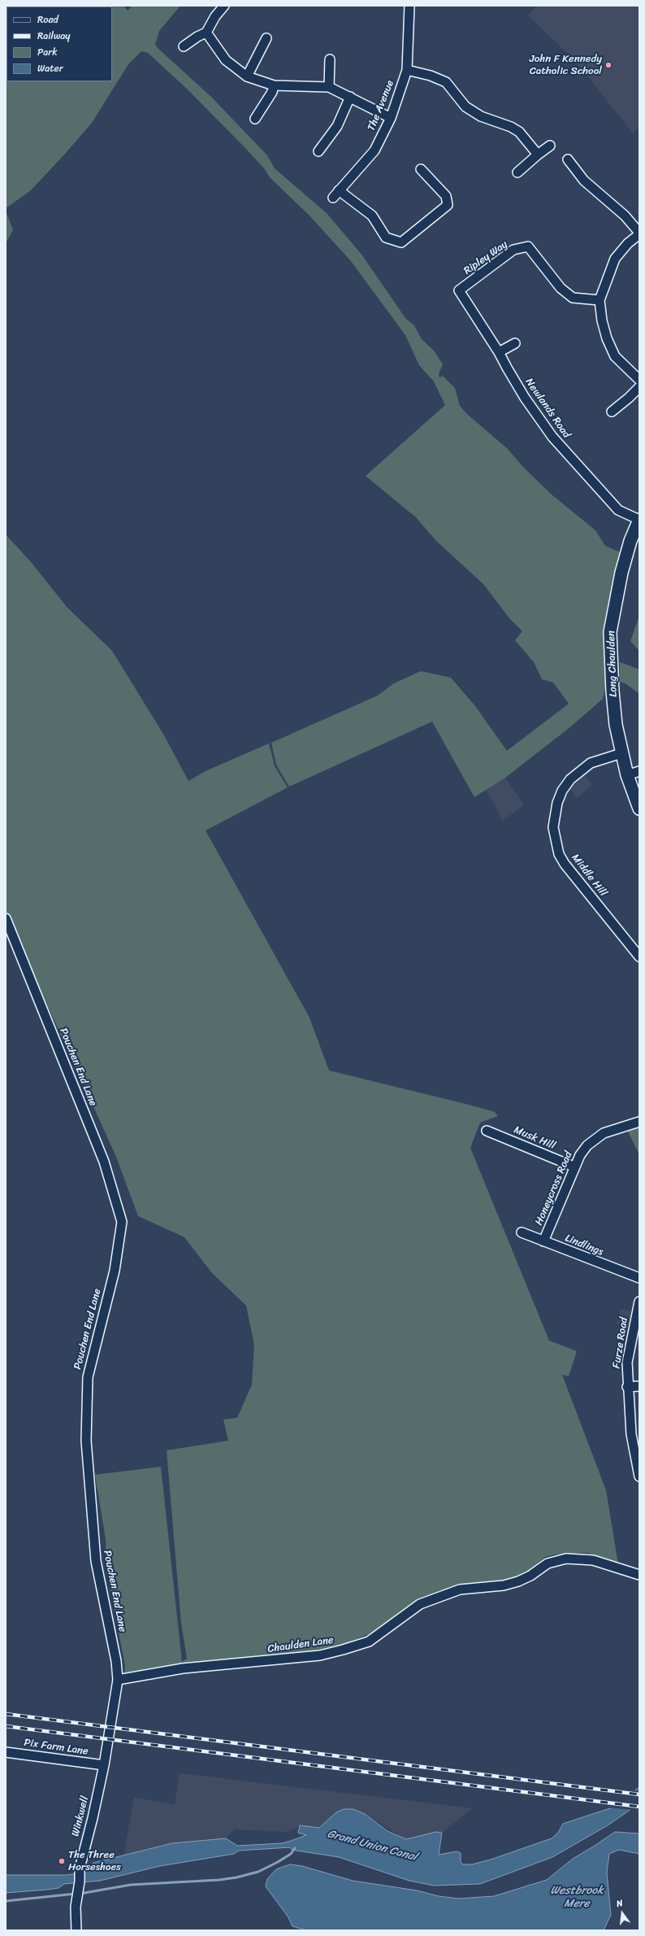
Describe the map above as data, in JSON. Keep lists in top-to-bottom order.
{
  "streets": {
    "street": [
      "The Avenue",
      "Ripley Way",
      "Newlands Road",
      "Long Chaulden",
      "Middle Hill",
      "Pouchen End Lane",
      "Musk Hill",
      "Honeycross Road",
      "Lindlings",
      "Furze Road",
      "Chaulden Lane",
      "Pix Farm Lane",
      "Winkwell"
    ]
  },
  "crossings": [
    ["Ripley Way", "Newlands Road"],
    ["Newlands Road", "Long Chaulden"],
    ["Long Chaulden", "Middle Hill"],
    ["Pouchen End Lane", "Chaulden Lane"],
    ["Pouchen End Lane", "Pix Farm Lane"],
    ["Pouchen End Lane", "Winkwell"],
    ["Musk Hill", "Honeycross Road"],
    ["Honeycross Road", "Lindlings"],
    ["Pix Farm Lane", "Winkwell"]
  ],
  "water": ["Grand Union Canal", "Westbrook Mere"],
  "places": ["John F Kennedy Catholic School", "The Three Horseshoes"],
  "legend": [
    "Road",
    "Railway",
    "Park",
    "Water"
  ],
  "north": "top"
}
